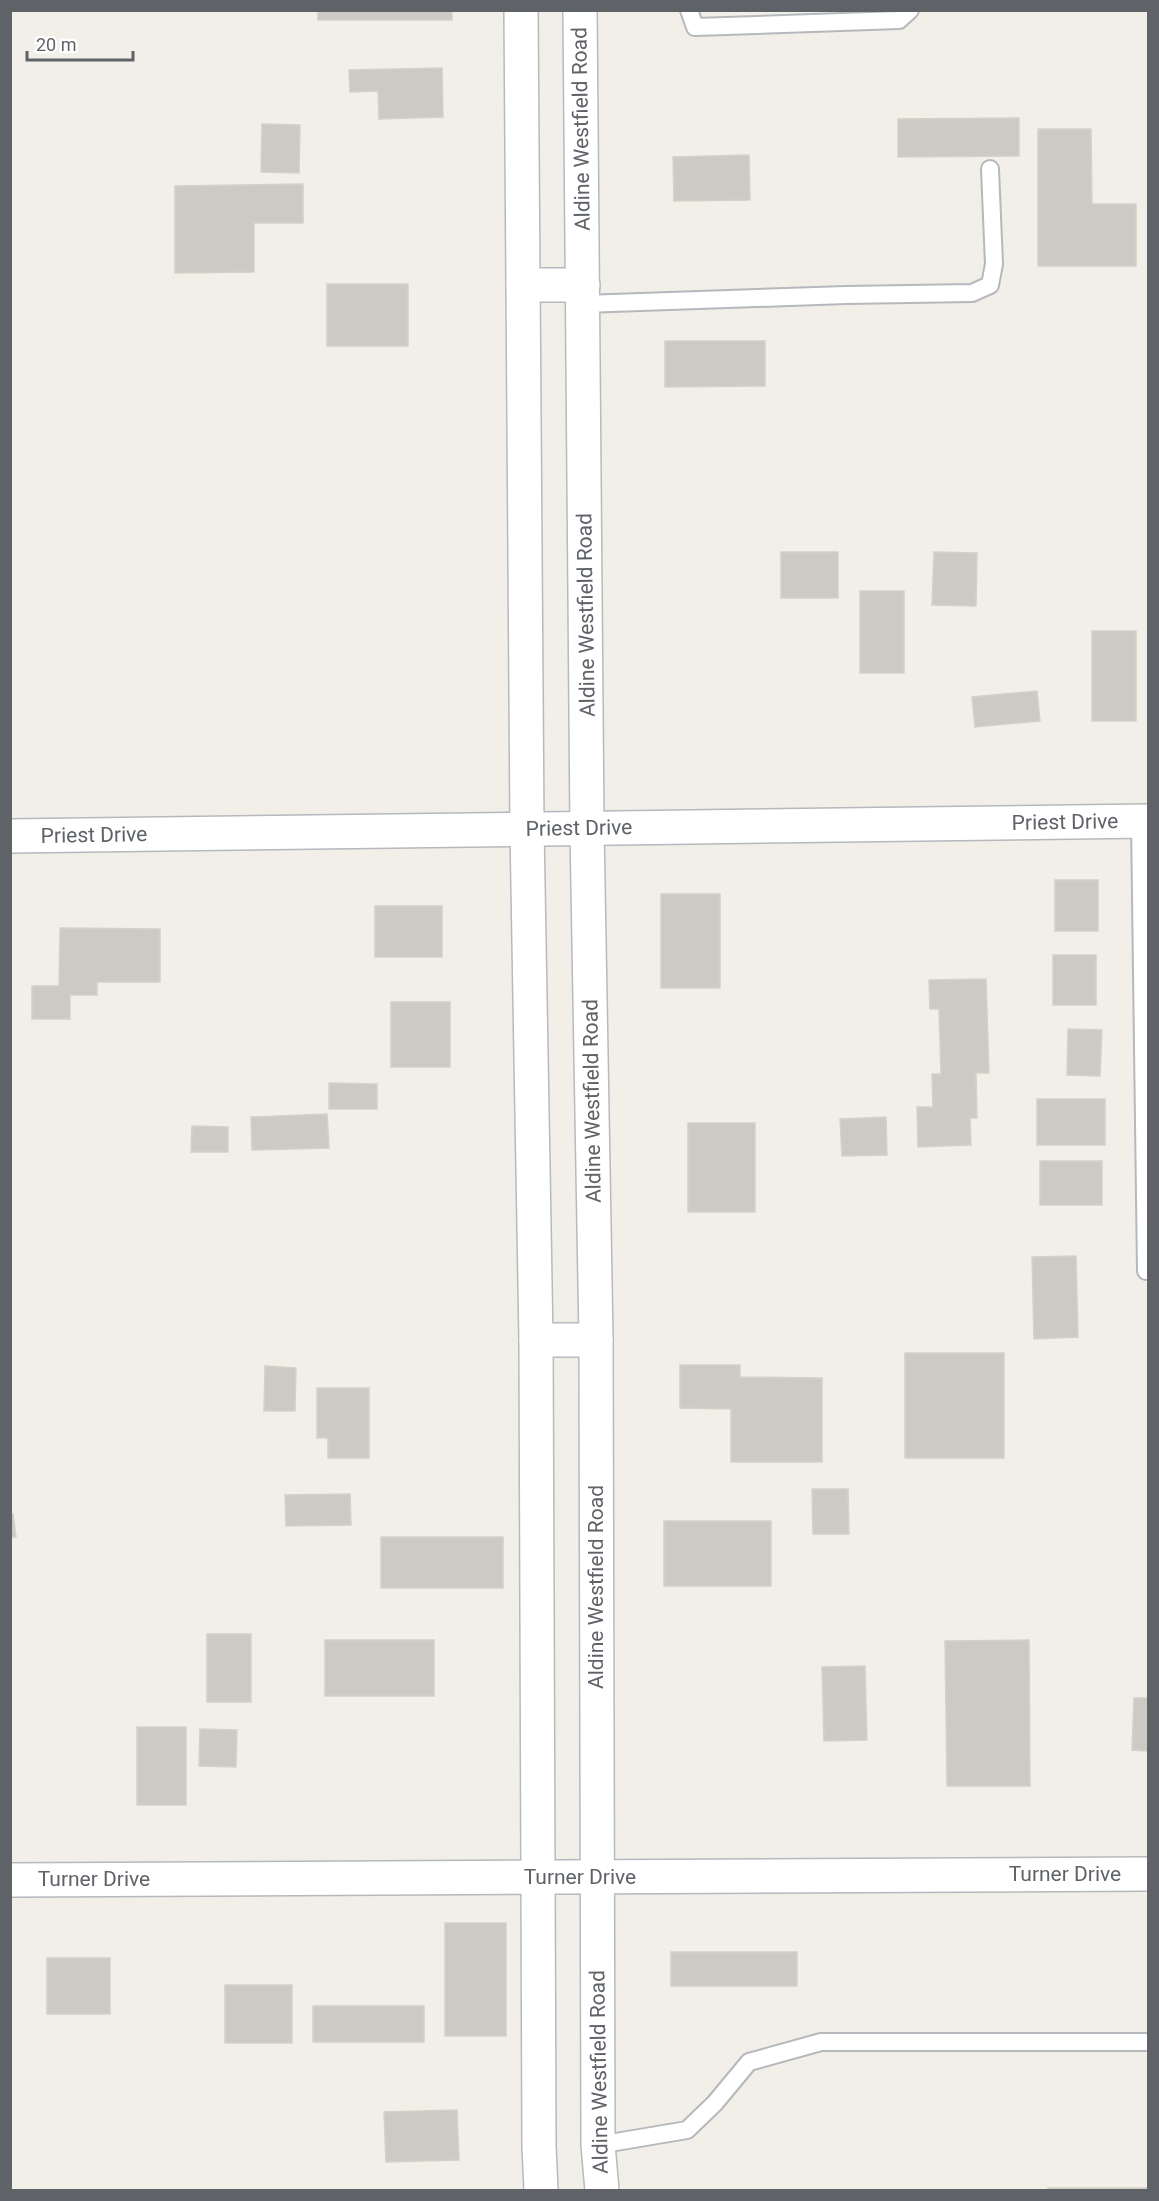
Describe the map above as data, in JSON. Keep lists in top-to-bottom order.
{
  "streets": {
    "main road": ["Aldine Westfield Road", "Priest Drive", "Turner Drive"]
  },
  "crossings": [
    ["Aldine Westfield Road", "Priest Drive"],
    ["Aldine Westfield Road", "Turner Drive"]
  ],
  "scale_bar": "20 m"
}
